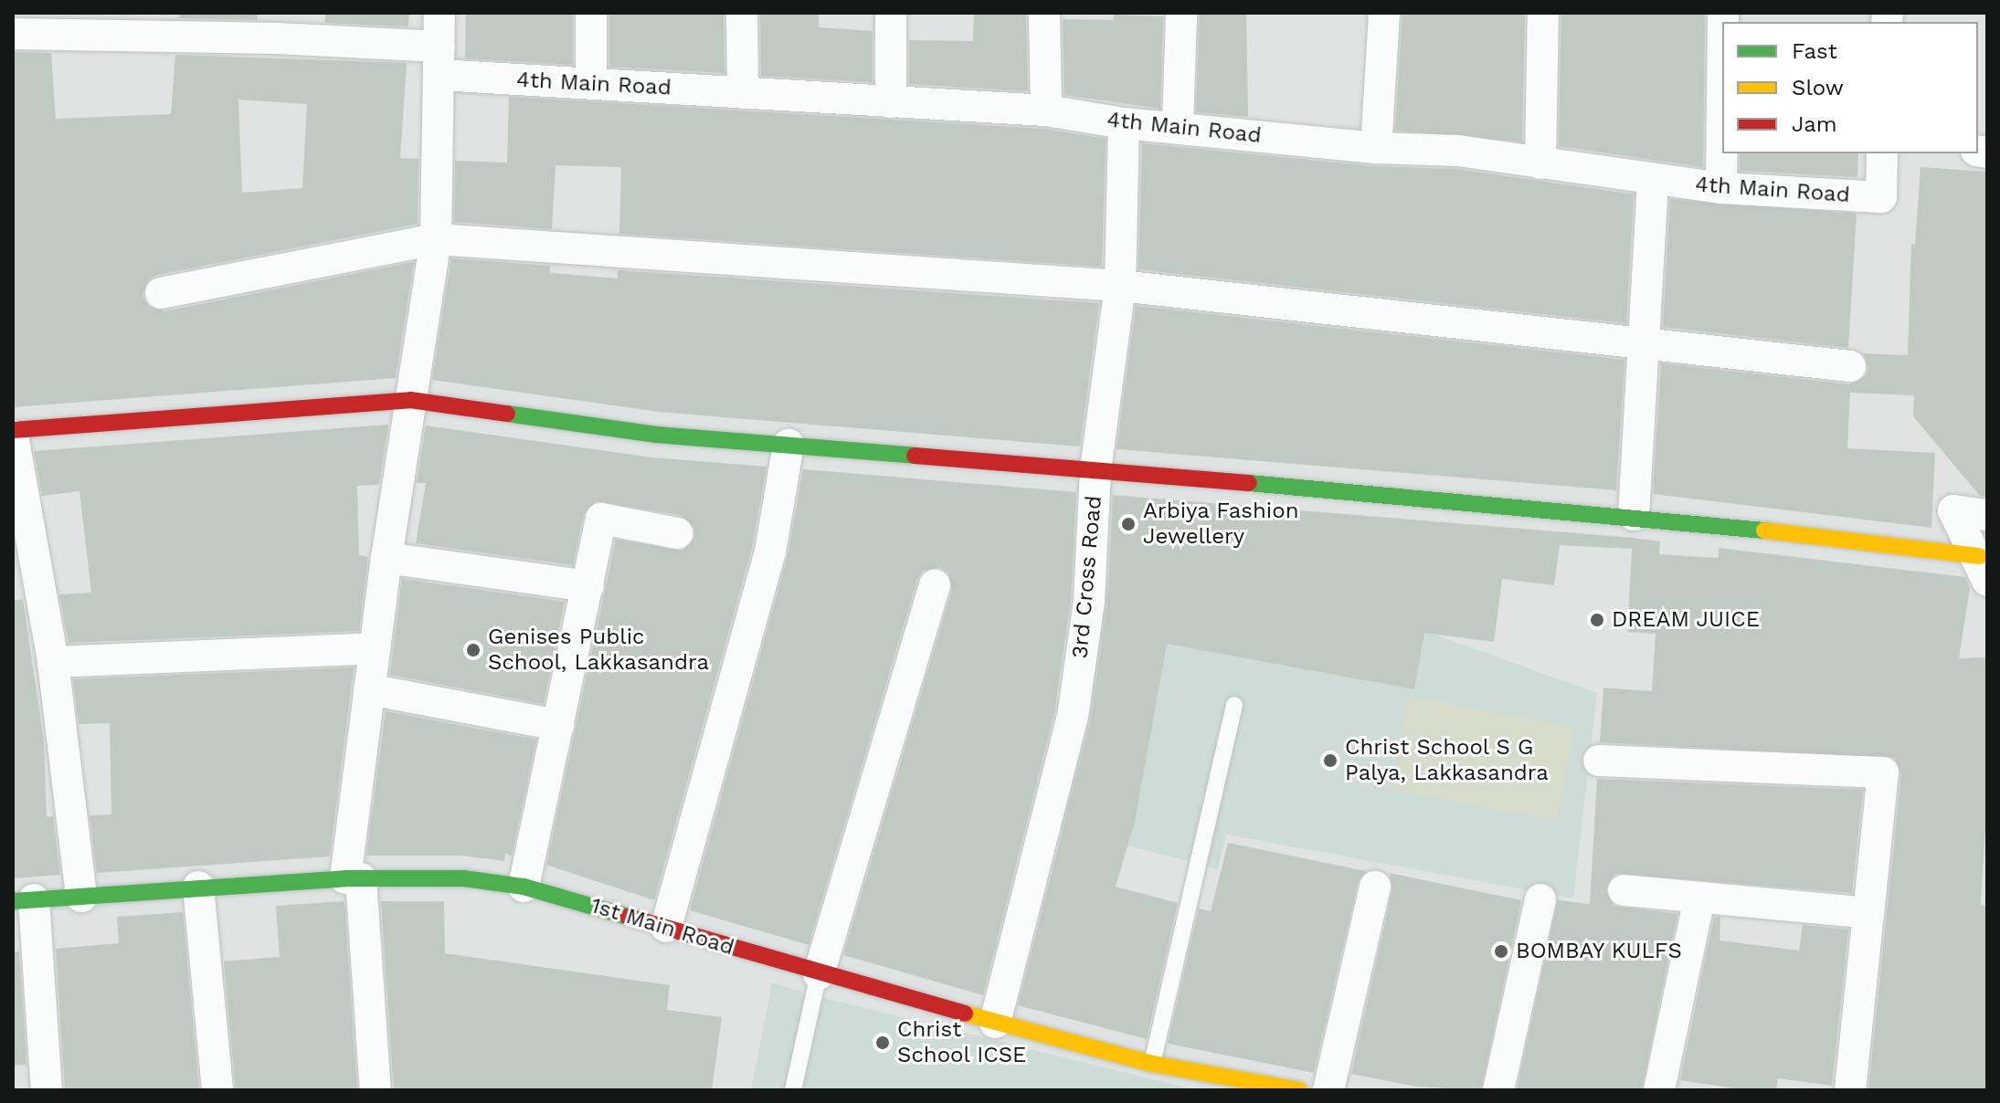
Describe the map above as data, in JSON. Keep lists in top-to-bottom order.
{
  "streets": {
    "street": ["4th Main Road", "3rd Cross Road", "1st Main Road"]
  },
  "crossings": [
    ["4th Main Road", "3rd Cross Road"],
    ["3rd Cross Road", "1st Main Road"]
  ],
  "places": [
    "Arbiya Fashion Jewellery",
    "DREAM JUICE",
    "Genises Public School, Lakkasandra",
    "Christ School S G Palya, Lakkasandra",
    "BOMBAY KULFS",
    "Christ School ICSE"
  ],
  "legend": ["Fast", "Slow", "Jam"]
}
